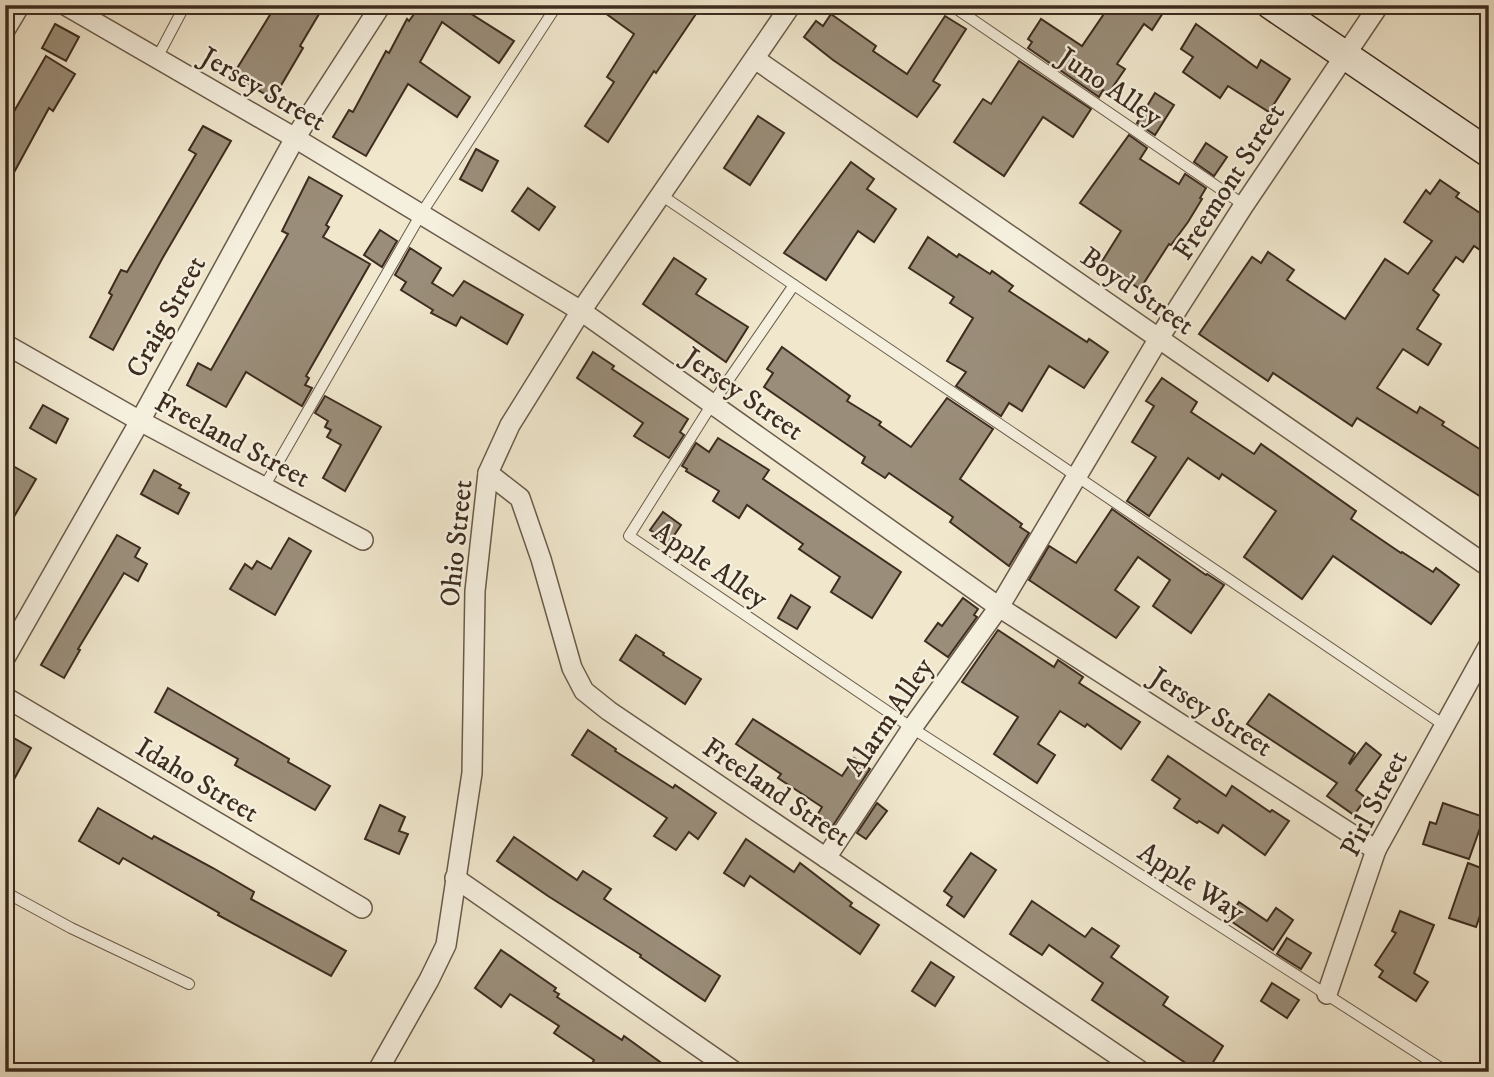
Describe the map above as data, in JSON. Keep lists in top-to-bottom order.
{
  "streets": {
    "street": [
      "Jersey Street",
      "Freemont Street",
      "Boyd Street",
      "Craig Street",
      "Freeland Street",
      "Ohio Street",
      "Alarm Alley",
      "Idaho Street",
      "Pirl Street"
    ],
    "lane": ["Juno Alley", "Apple Alley", "Apple Way"]
  },
  "crossings": [
    ["Juno Alley", "Freemont Street"],
    ["Jersey Street", "Freemont Street"],
    ["Jersey Street", "Craig Street"],
    ["Jersey Street", "Ohio Street"],
    ["Jersey Street", "Apple Alley"],
    ["Jersey Street", "Alarm Alley"],
    ["Jersey Street", "Pirl Street"],
    ["Freemont Street", "Boyd Street"],
    ["Freemont Street", "Alarm Alley"],
    ["Boyd Street", "Ohio Street"],
    ["Craig Street", "Freeland Street"],
    ["Freeland Street", "Ohio Street"],
    ["Freeland Street", "Alarm Alley"],
    ["Apple Alley", "Alarm Alley"],
    ["Apple Alley", "Apple Way"],
    ["Alarm Alley", "Apple Way"],
    ["Pirl Street", "Apple Way"]
  ]
}
